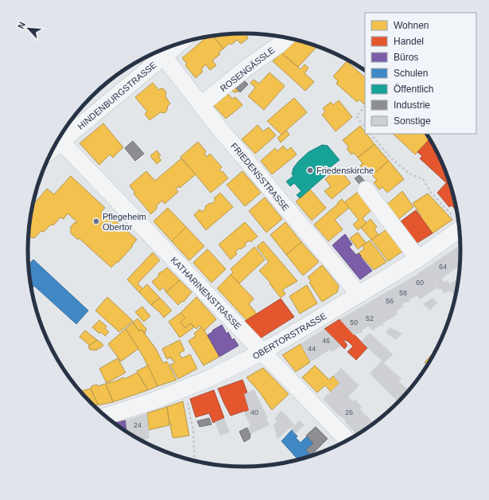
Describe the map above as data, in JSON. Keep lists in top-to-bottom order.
{
  "streets": {
    "street": [
      "ROSENGÄSSLE",
      "HINDENBURGSTRASSE",
      "FRIEDENSSTRASSE",
      "KATHARINENSTRASSE",
      "OBERTORSTRASSE"
    ]
  },
  "crossings": [
    ["ROSENGÄSSLE", "FRIEDENSSTRASSE"],
    ["HINDENBURGSTRASSE", "FRIEDENSSTRASSE"],
    ["HINDENBURGSTRASSE", "KATHARINENSTRASSE"],
    ["FRIEDENSSTRASSE", "OBERTORSTRASSE"],
    ["KATHARINENSTRASSE", "OBERTORSTRASSE"]
  ],
  "places": ["Friedenskirche", "Pflegeheim Obertor"],
  "house_numbers": [
    "64",
    "60",
    "58",
    "56",
    "52",
    "50",
    "46",
    "44",
    "40",
    "26",
    "24"
  ],
  "legend": [
    "Wohnen",
    "Handel",
    "Büros",
    "Schulen",
    "Öffentlich",
    "Industrie",
    "Sonstige"
  ],
  "north": "top left"
}
